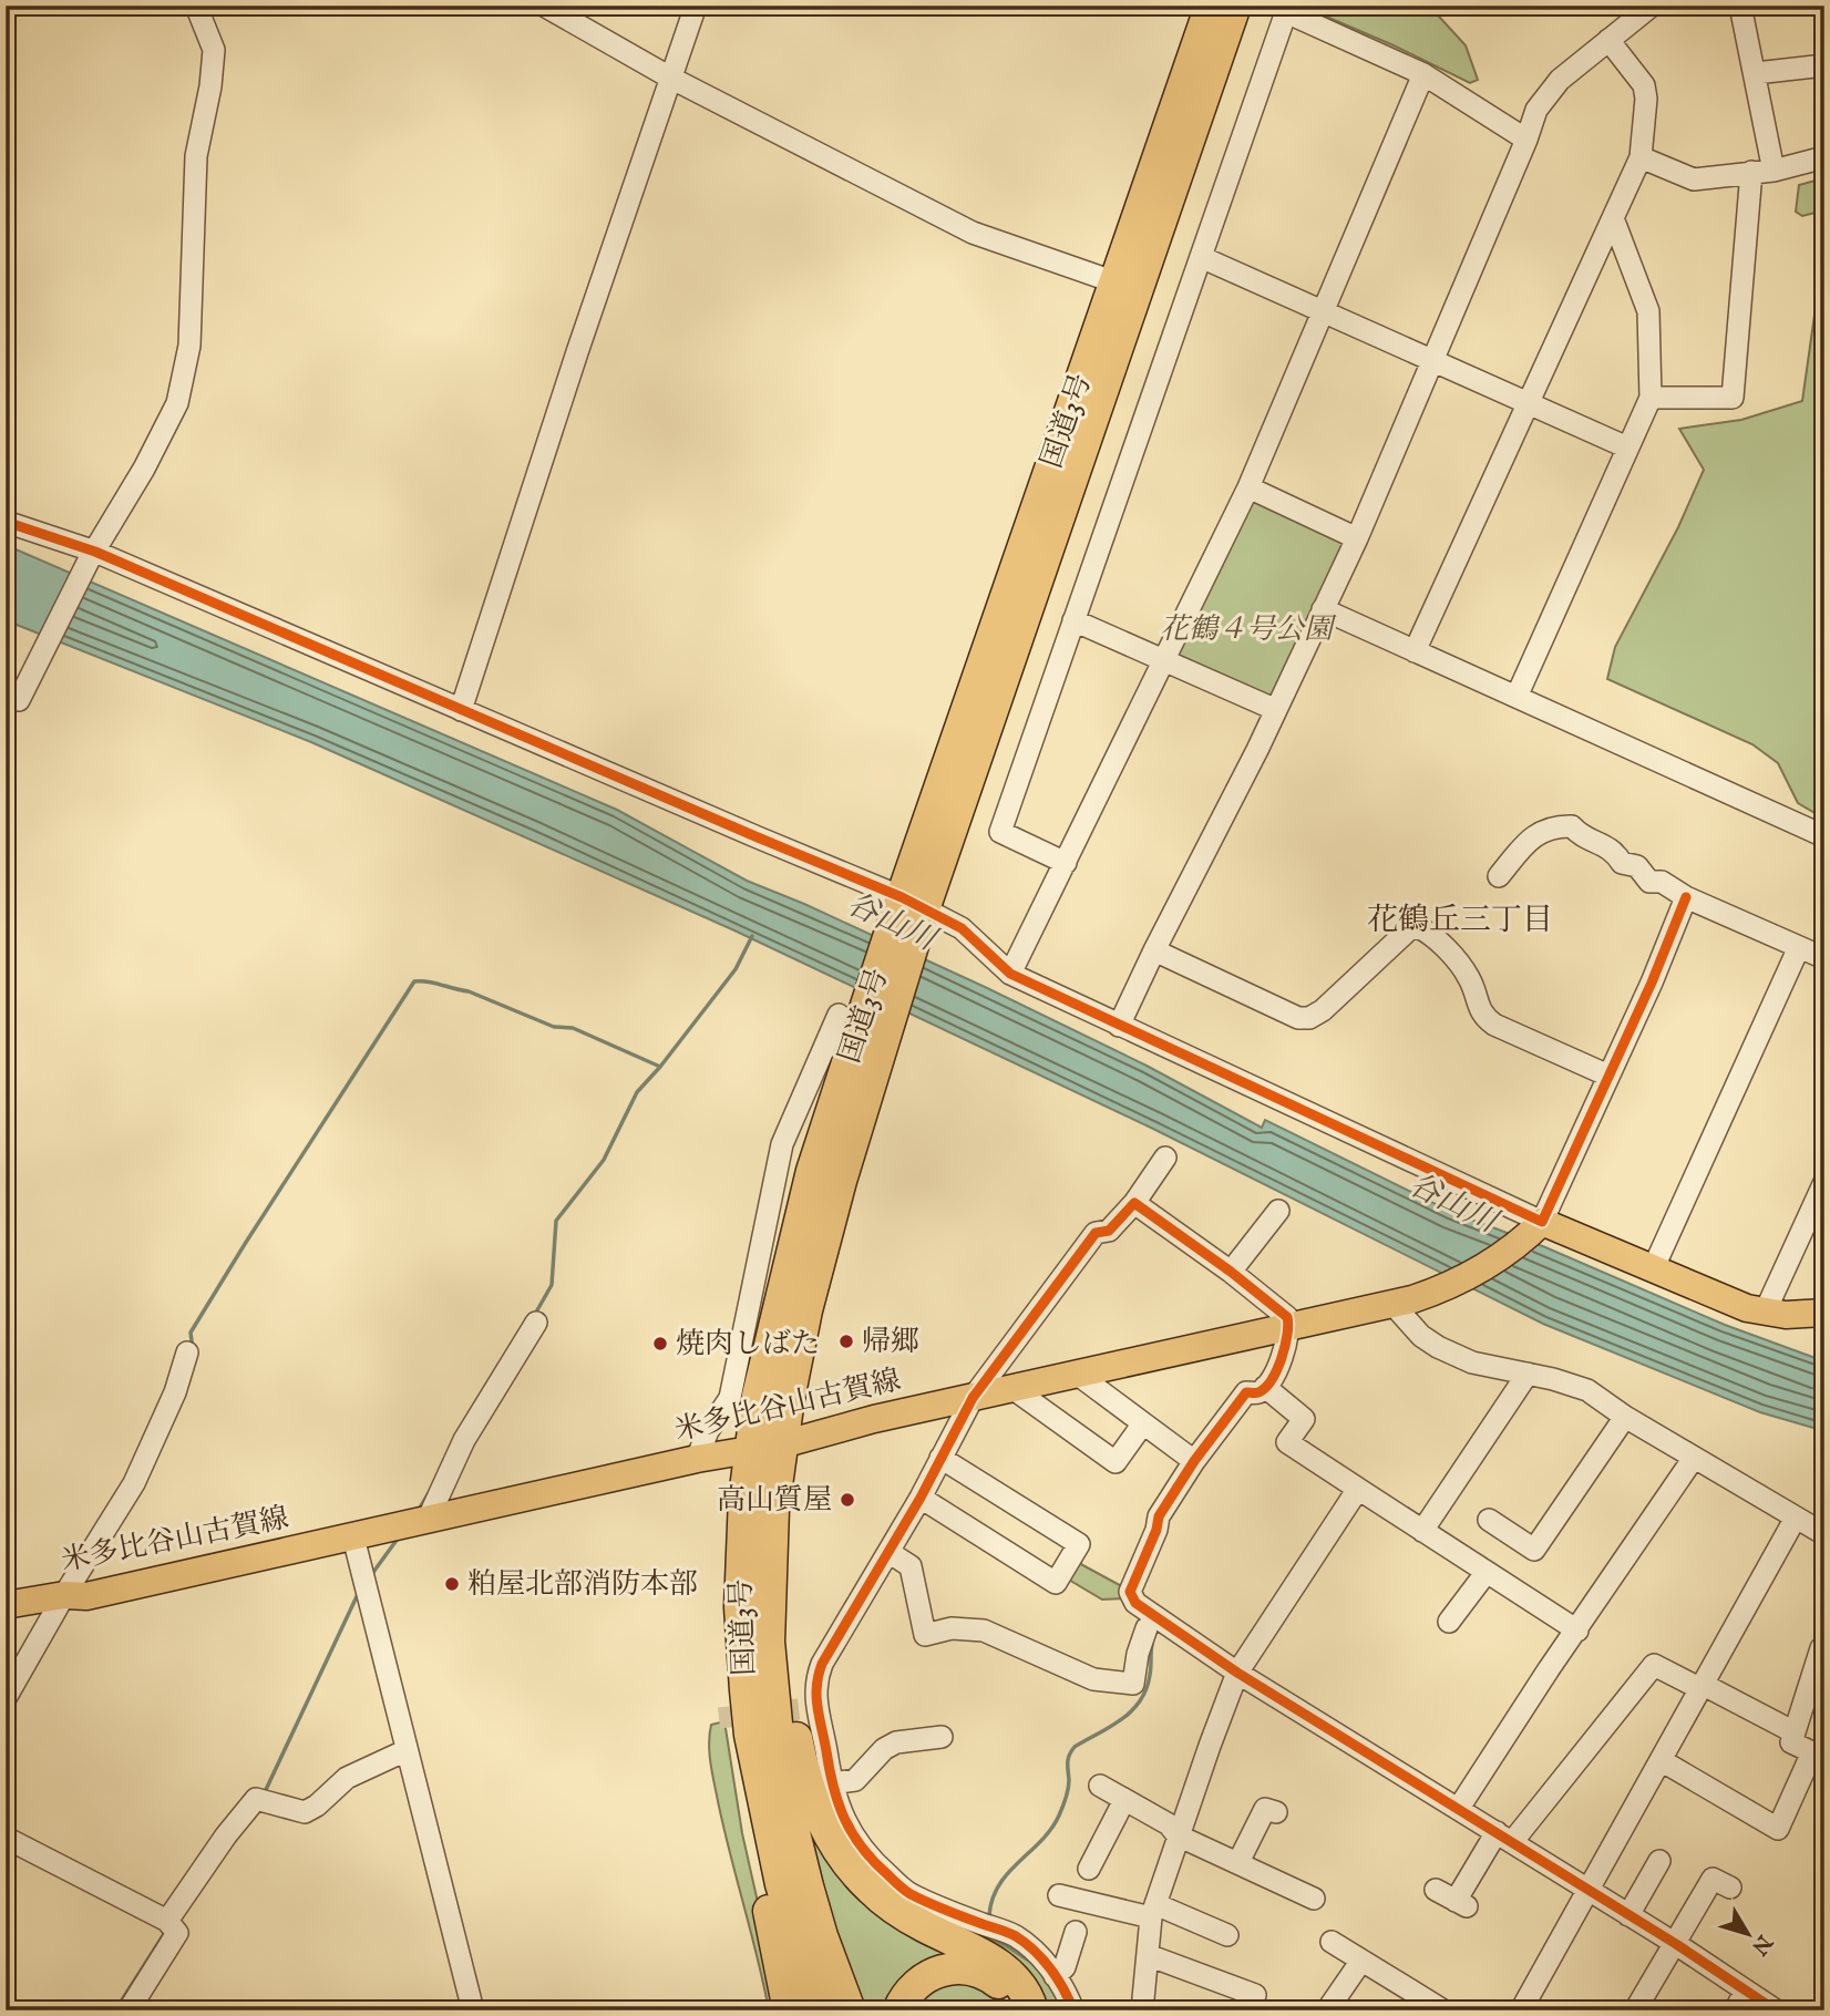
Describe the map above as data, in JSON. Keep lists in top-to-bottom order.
{
  "streets": {
    "highway": ["国道3号"],
    "main road": ["米多比谷山古賀線"]
  },
  "crossings": [
    ["国道3号", "米多比谷山古賀線"]
  ],
  "districts": ["花鶴丘三丁目"],
  "water": ["谷山川"],
  "parks": ["花鶴４号公園"],
  "places": [
    "帰郷",
    "焼肉しばた",
    "高山質屋",
    "粕屋北部消防本部"
  ],
  "north": "bottom right"
}
